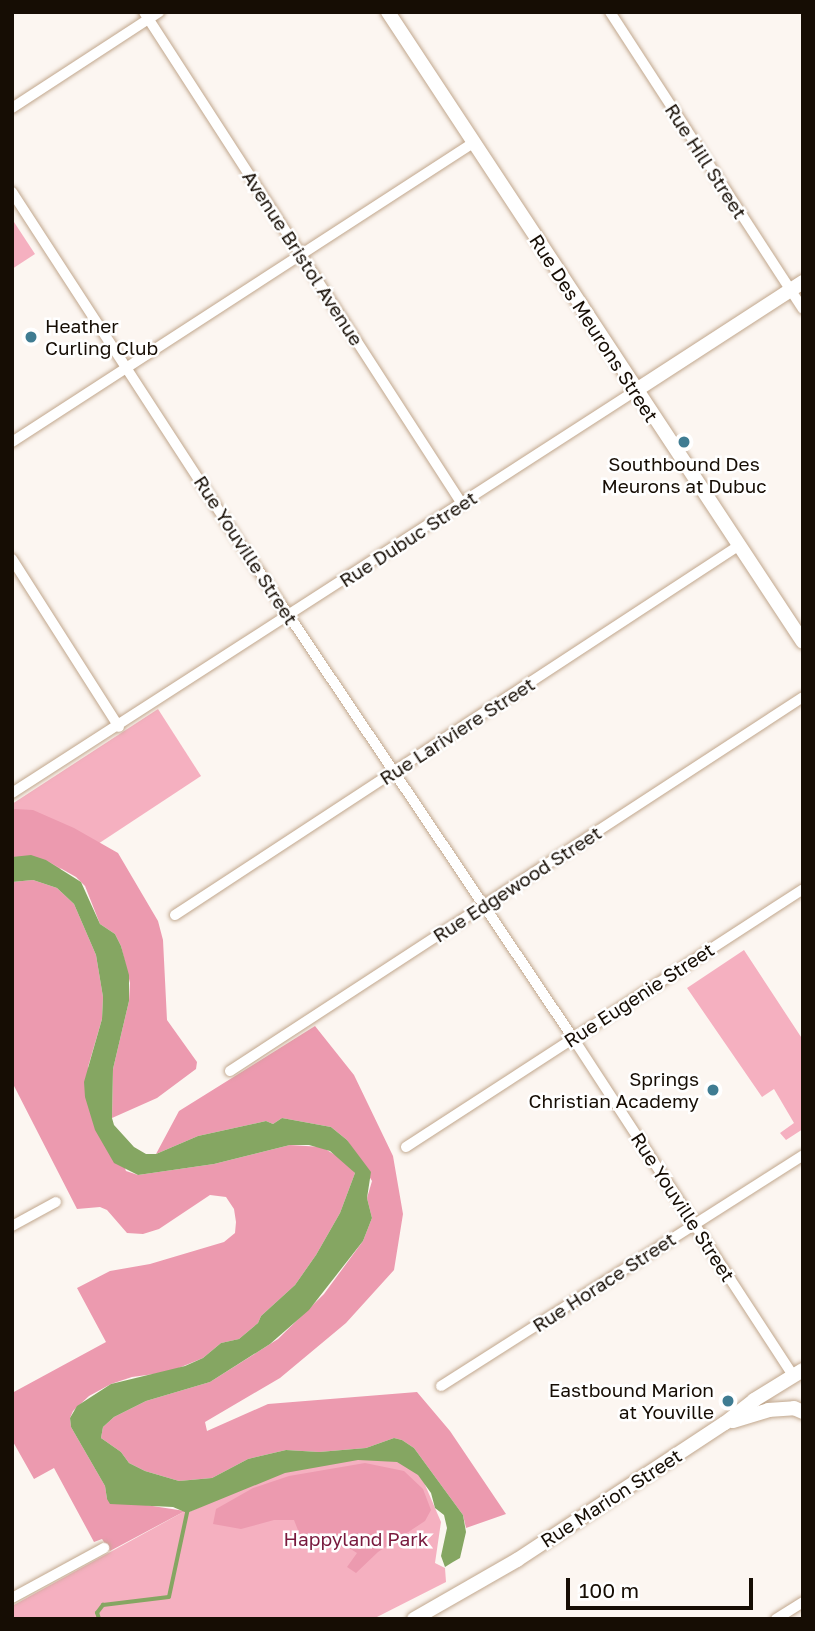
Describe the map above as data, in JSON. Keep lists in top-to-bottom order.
{
  "streets": {
    "street": [
      "Rue Hill Street",
      "Avenue Bristol Avenue",
      "Rue Des Meurons Street",
      "Rue Dubuc Street",
      "Rue Youville Street",
      "Rue Lariviere Street",
      "Rue Edgewood Street",
      "Rue Eugenie Street",
      "Rue Horace Street",
      "Rue Marion Street"
    ]
  },
  "crossings": [
    ["Rue Hill Street", "Rue Dubuc Street"],
    ["Avenue Bristol Avenue", "Rue Dubuc Street"],
    ["Rue Des Meurons Street", "Rue Dubuc Street"],
    ["Rue Des Meurons Street", "Rue Lariviere Street"],
    ["Rue Dubuc Street", "Rue Youville Street"],
    ["Rue Youville Street", "Rue Lariviere Street"],
    ["Rue Youville Street", "Rue Edgewood Street"],
    ["Rue Youville Street", "Rue Eugenie Street"],
    ["Rue Youville Street", "Rue Horace Street"],
    ["Rue Youville Street", "Rue Marion Street"]
  ],
  "parks": ["Happyland Park"],
  "places": [
    "Heather Curling Club",
    "Southbound Des Meurons at Dubuc",
    "Springs Christian Academy",
    "Eastbound Marion at Youville"
  ],
  "scale_bar": "100 m"
}
